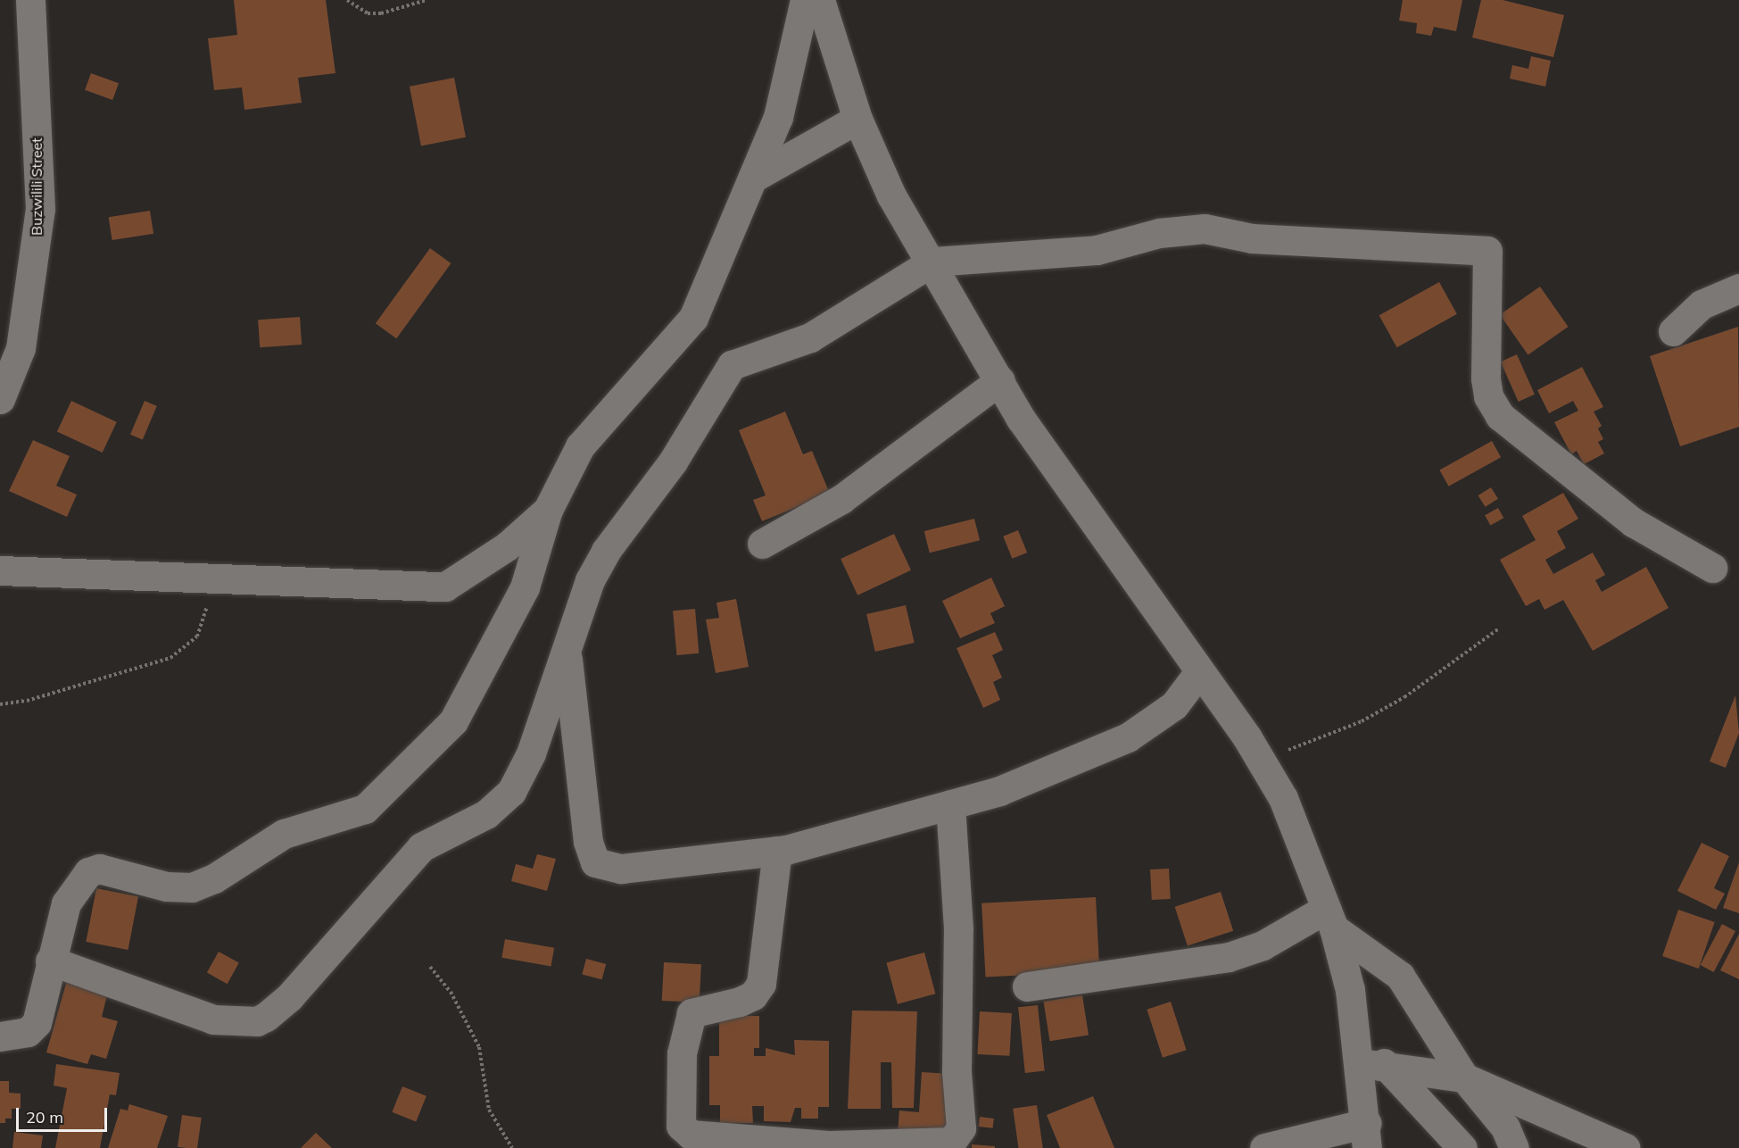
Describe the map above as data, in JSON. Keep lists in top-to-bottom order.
{
  "streets": {
    "street": ["Buzwilili Street"]
  },
  "scale_bar": "20 m"
}
